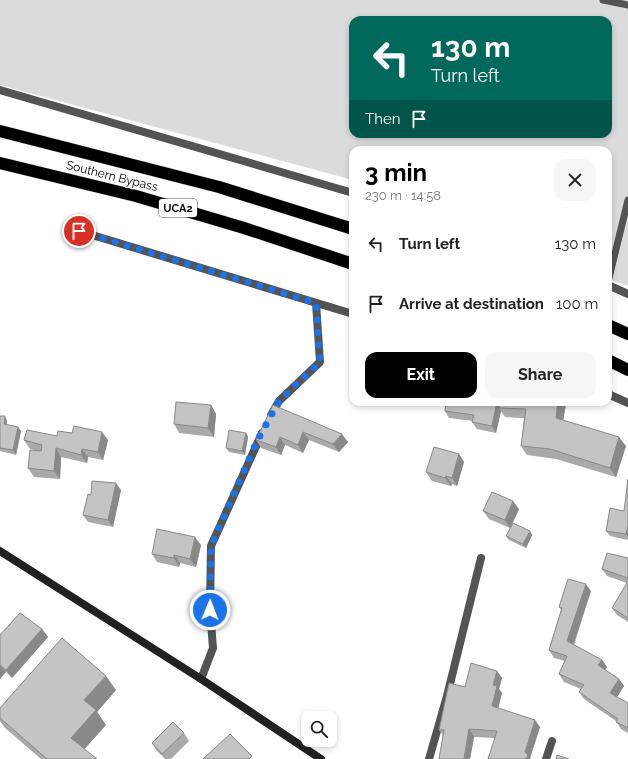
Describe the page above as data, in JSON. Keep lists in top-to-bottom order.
{
  "streets": {
    "highway": ["Southern Bypass", "UCA2"]
  },
  "page": {
    "turn": ["130 m", "Turn left"],
    "then": "Then",
    "heading": ["3 min", "230 m · 14:58"],
    "list": [
      {
        "name": "Turn left",
        "value": "130 m"
      },
      {
        "name": "Arrive at destination",
        "value": "100 m"
      }
    ],
    "buttons": ["Exit", "Share"]
  }
}
